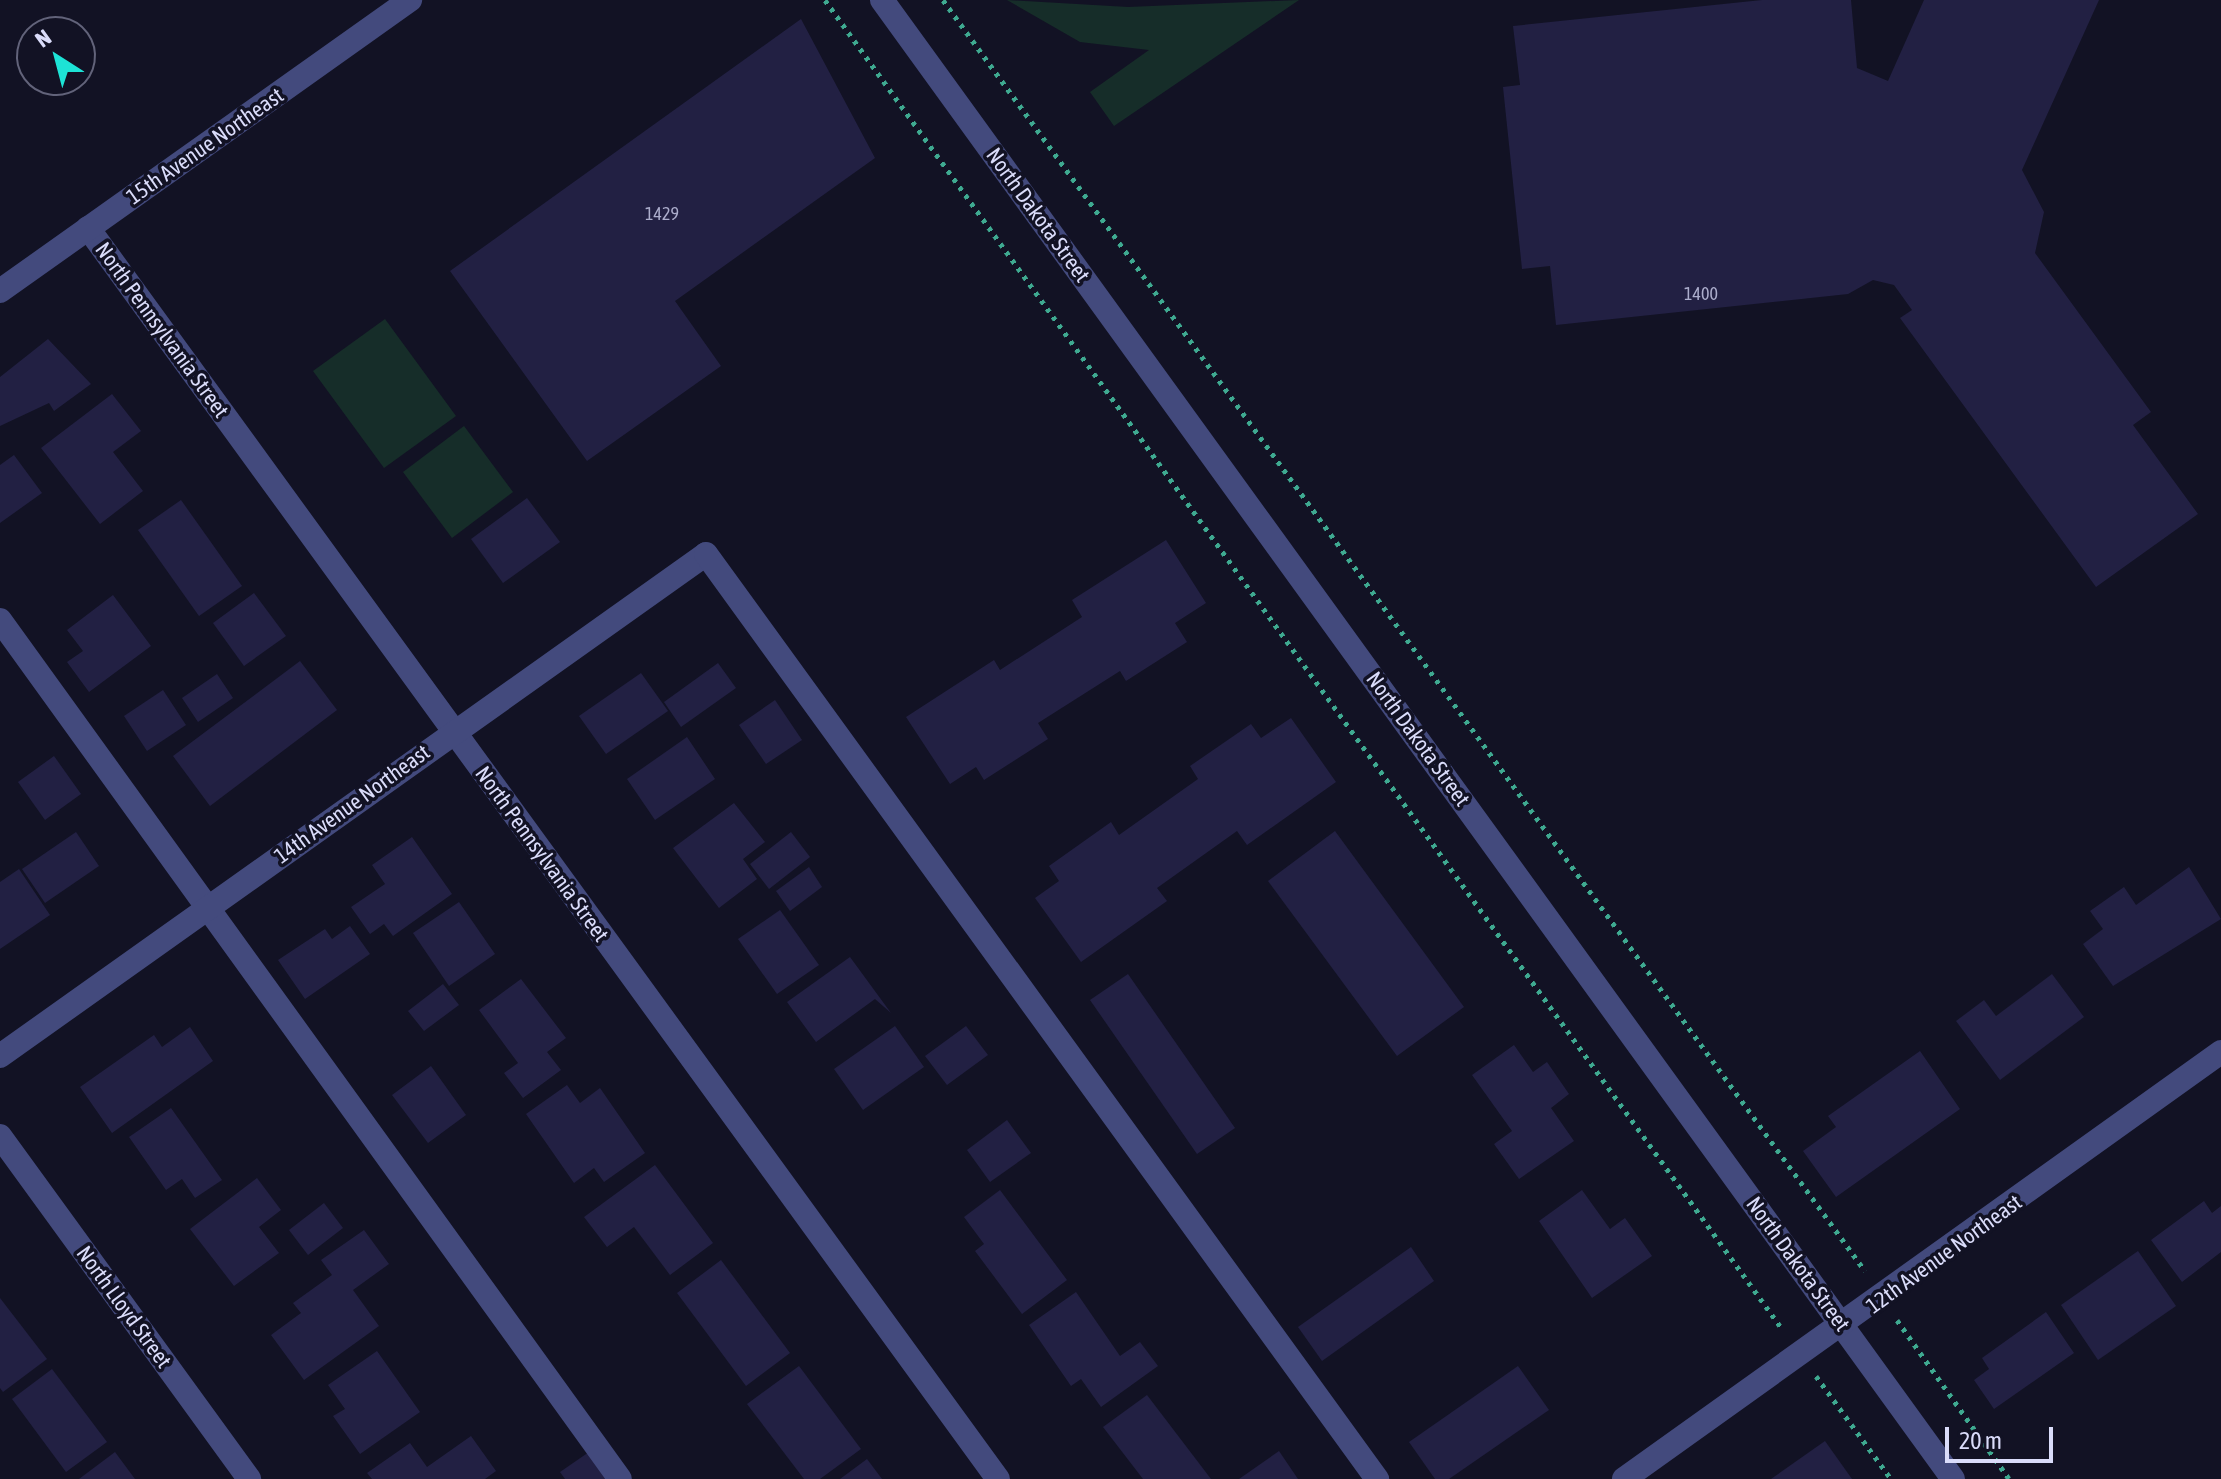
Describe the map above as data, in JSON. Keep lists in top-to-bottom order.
{
  "streets": {
    "street": [
      "15th Avenue Northeast",
      "North Dakota Street",
      "North Pennsylvania Street",
      "14th Avenue Northeast",
      "12th Avenue Northeast",
      "North Lloyd Street"
    ]
  },
  "crossings": [
    ["15th Avenue Northeast", "North Pennsylvania Street"],
    ["North Dakota Street", "12th Avenue Northeast"],
    ["North Pennsylvania Street", "14th Avenue Northeast"]
  ],
  "house_numbers": ["1429", "1400"],
  "scale_bar": "20 m",
  "north": "top left"
}
